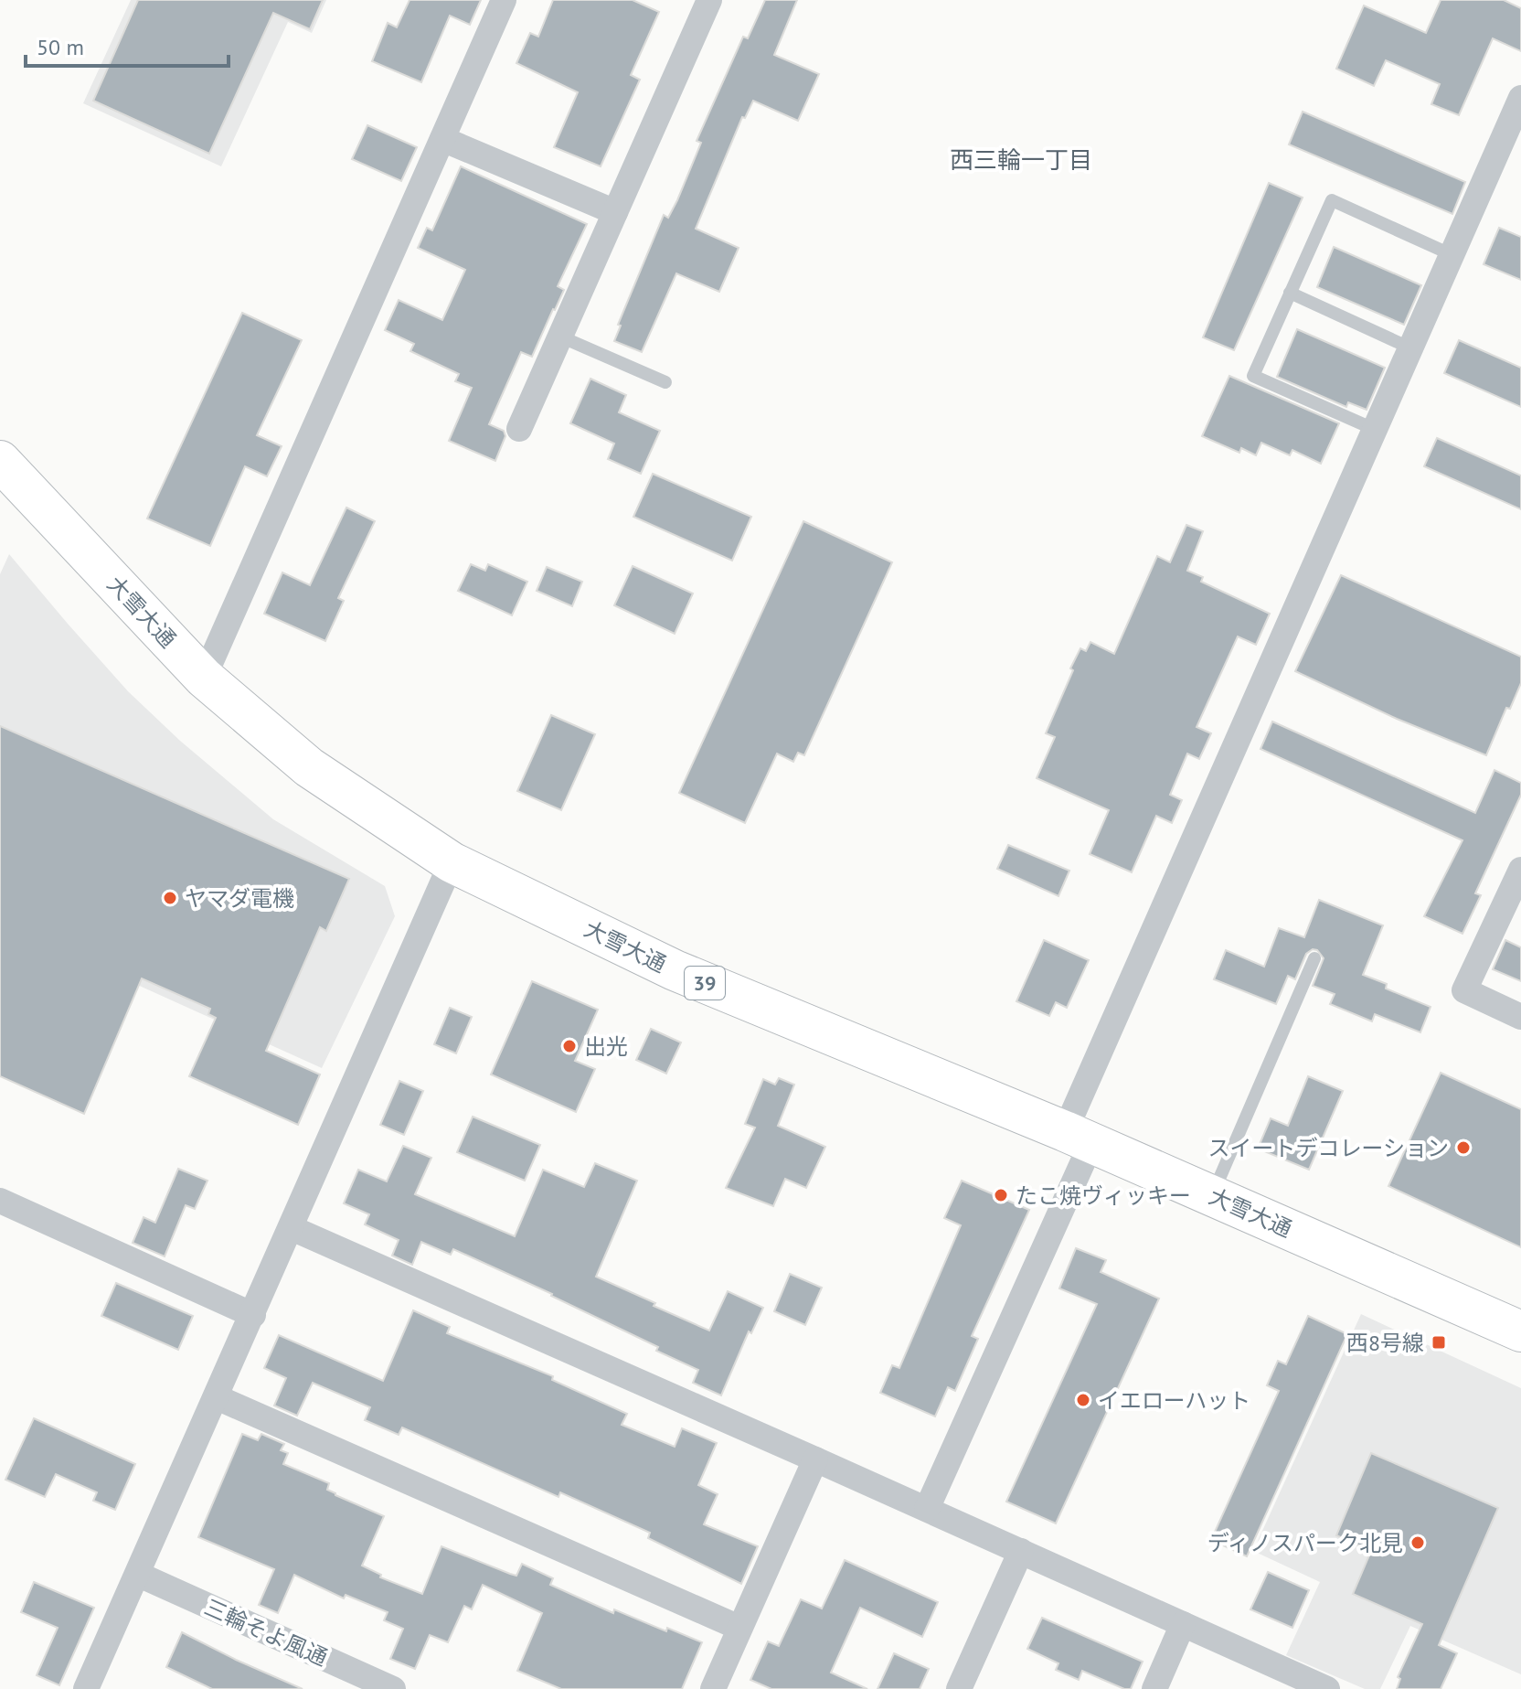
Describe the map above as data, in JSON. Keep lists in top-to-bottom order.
{
  "streets": {
    "highway": ["大雪大通", "39"],
    "street": ["三輪そよ風通"]
  },
  "districts": ["西三輪一丁目"],
  "places": {
    "other": [
      "ヤマダ電機",
      "出光",
      "スイートデコレーション",
      "たこ焼ヴィッキー",
      "イエローハット",
      "ディノスパーク北見"
    ],
    "transit": ["西8号線"]
  },
  "scale_bar": "50 m"
}
